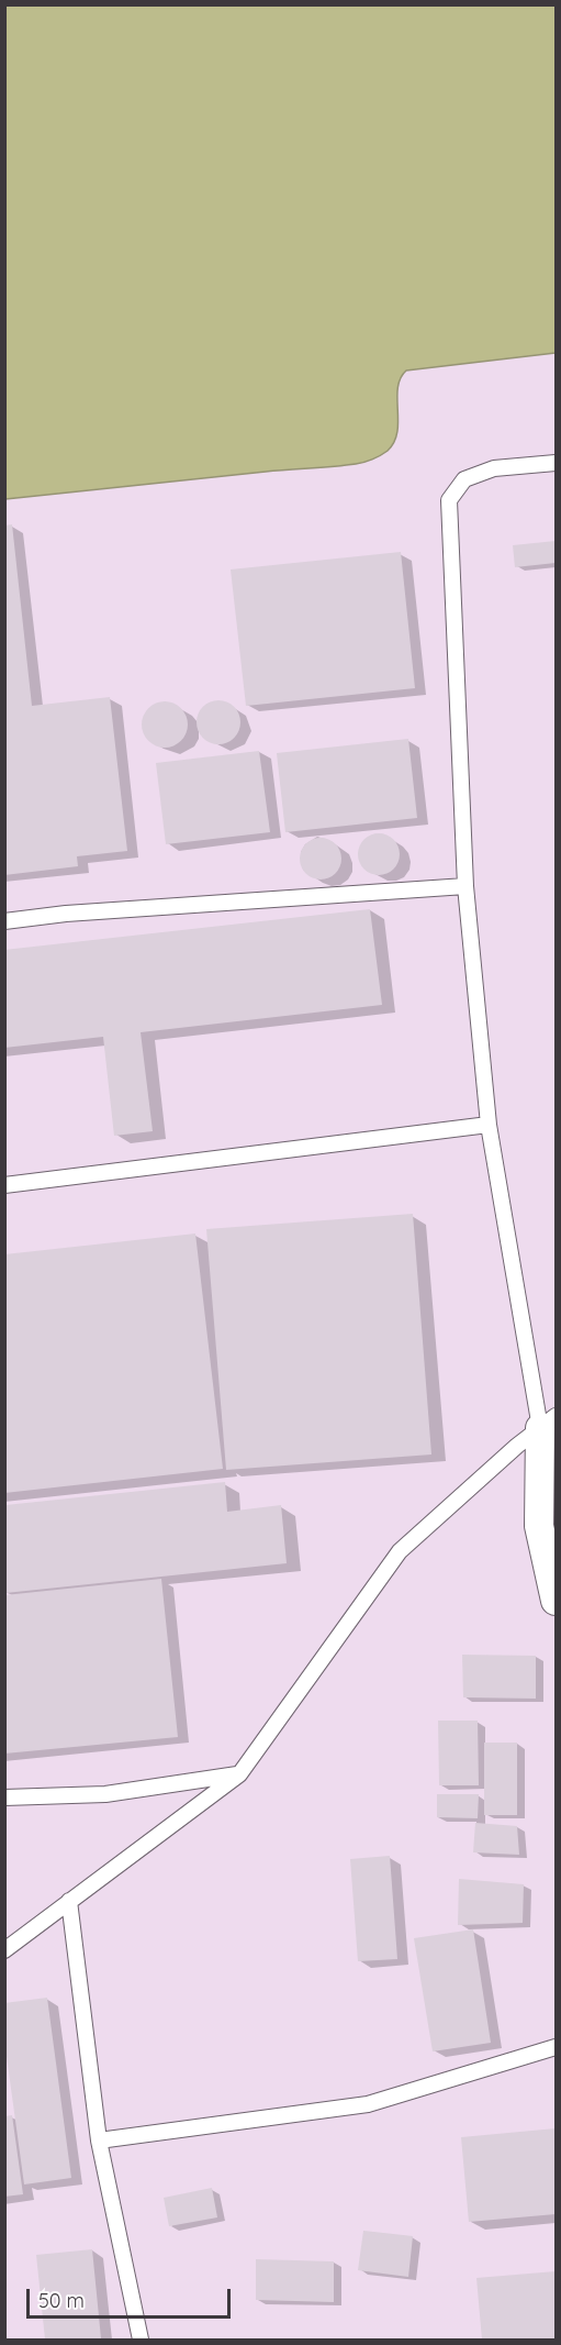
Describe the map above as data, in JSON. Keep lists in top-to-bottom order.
{
  "scale_bar": "50 m"
}
